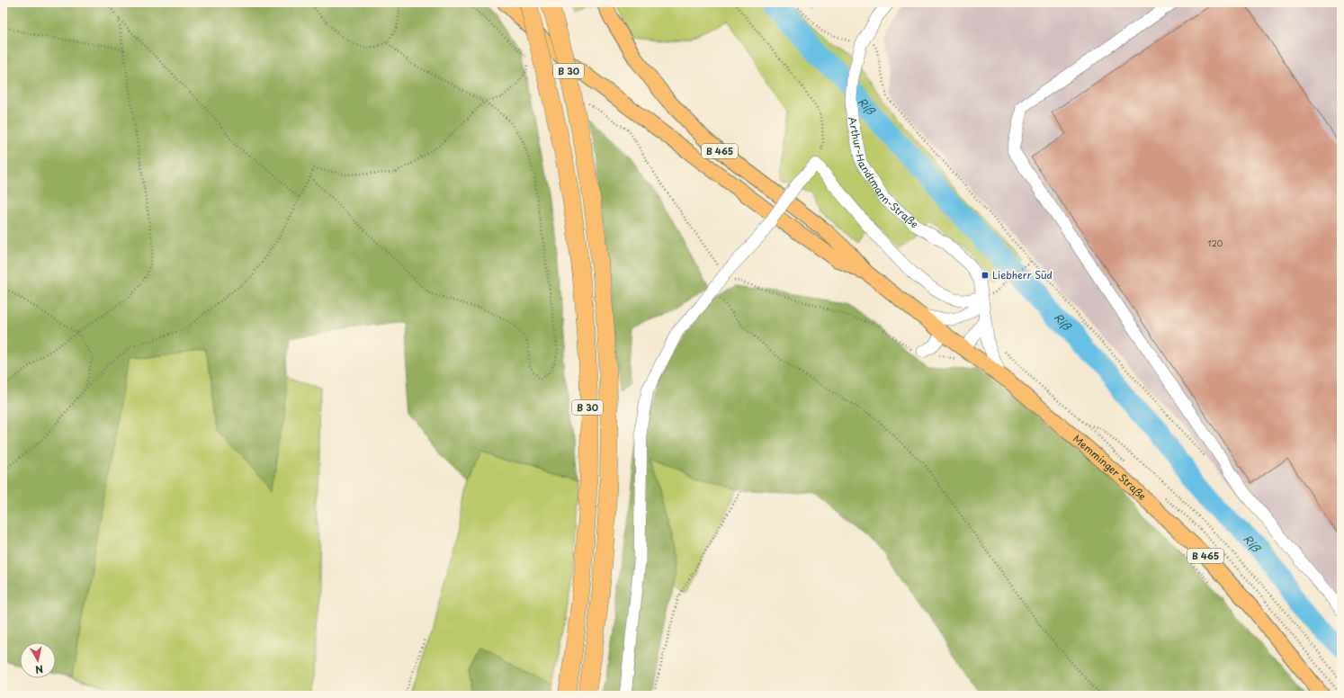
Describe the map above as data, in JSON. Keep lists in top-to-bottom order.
{
  "streets": {
    "highway": ["B 30"],
    "main road": ["B 465", "Memminger Straße"],
    "street": ["Arthur-Handtmann-Straße"]
  },
  "crossings": [
    ["B 465", "Memminger Straße"],
    ["Arthur-Handtmann-Straße", "Memminger Straße"]
  ],
  "water": ["Riß"],
  "places": {
    "transit": ["Liebherr Süd"]
  },
  "house_numbers": ["120"],
  "north": "bottom"
}
